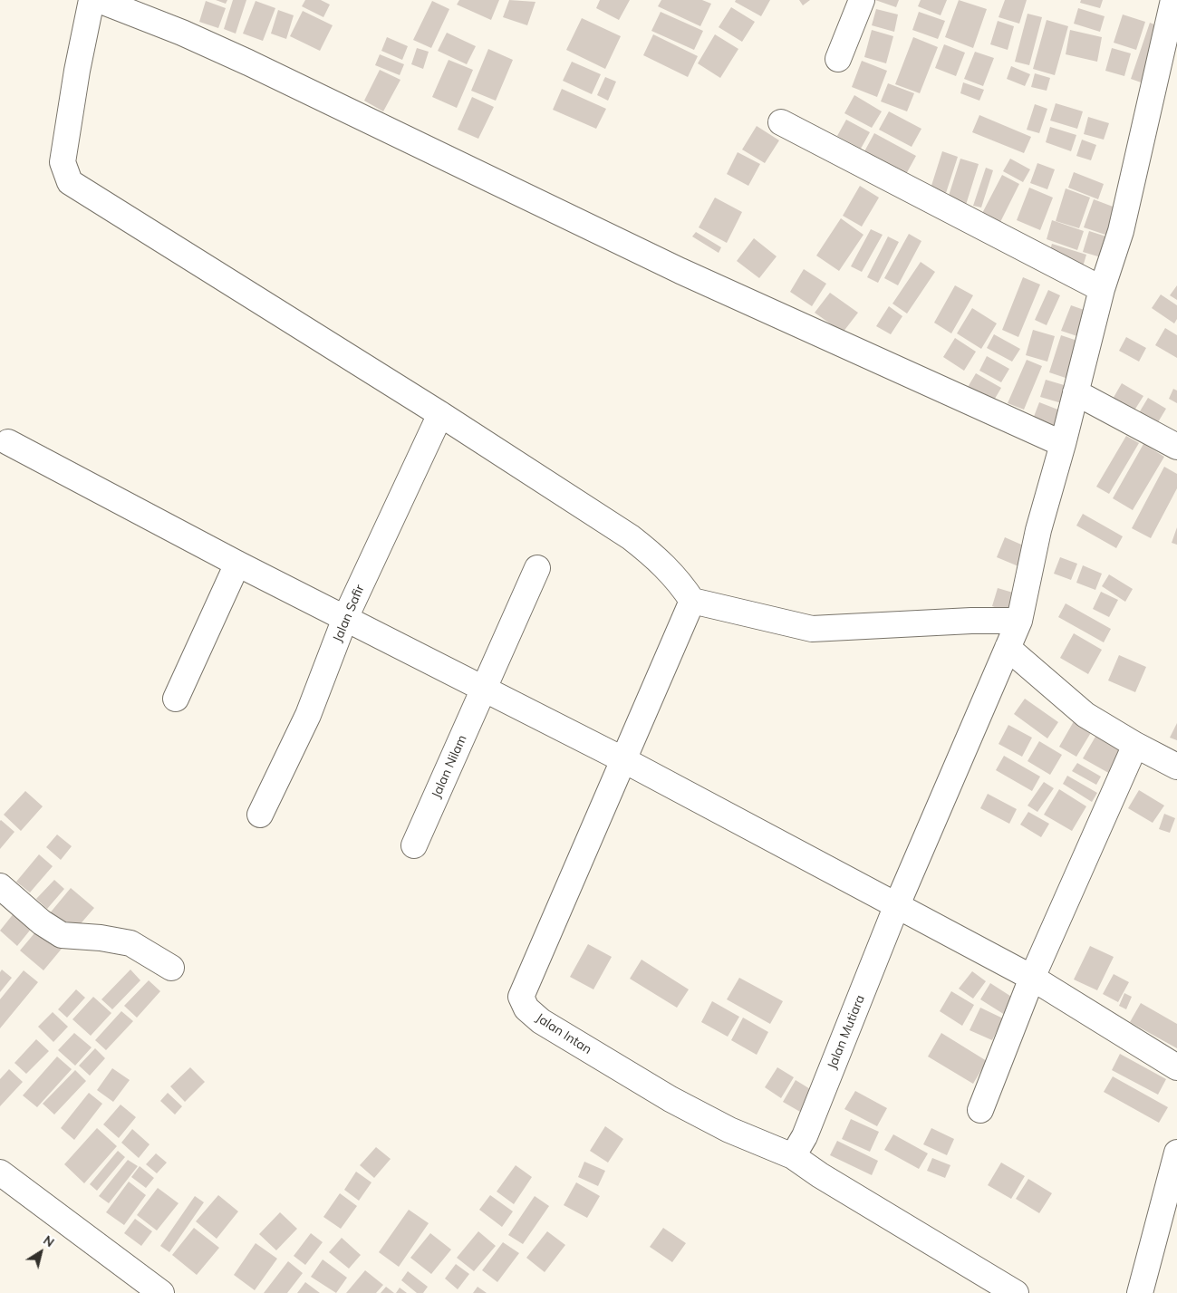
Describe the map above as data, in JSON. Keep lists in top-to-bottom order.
{
  "streets": {
    "street": [
      "Jalan Safir",
      "Jalan Nilam",
      "Jalan Mutiara",
      "Jalan Intan"
    ]
  },
  "crossings": [
    ["Jalan Mutiara", "Jalan Intan"]
  ],
  "north": "top right"
}
